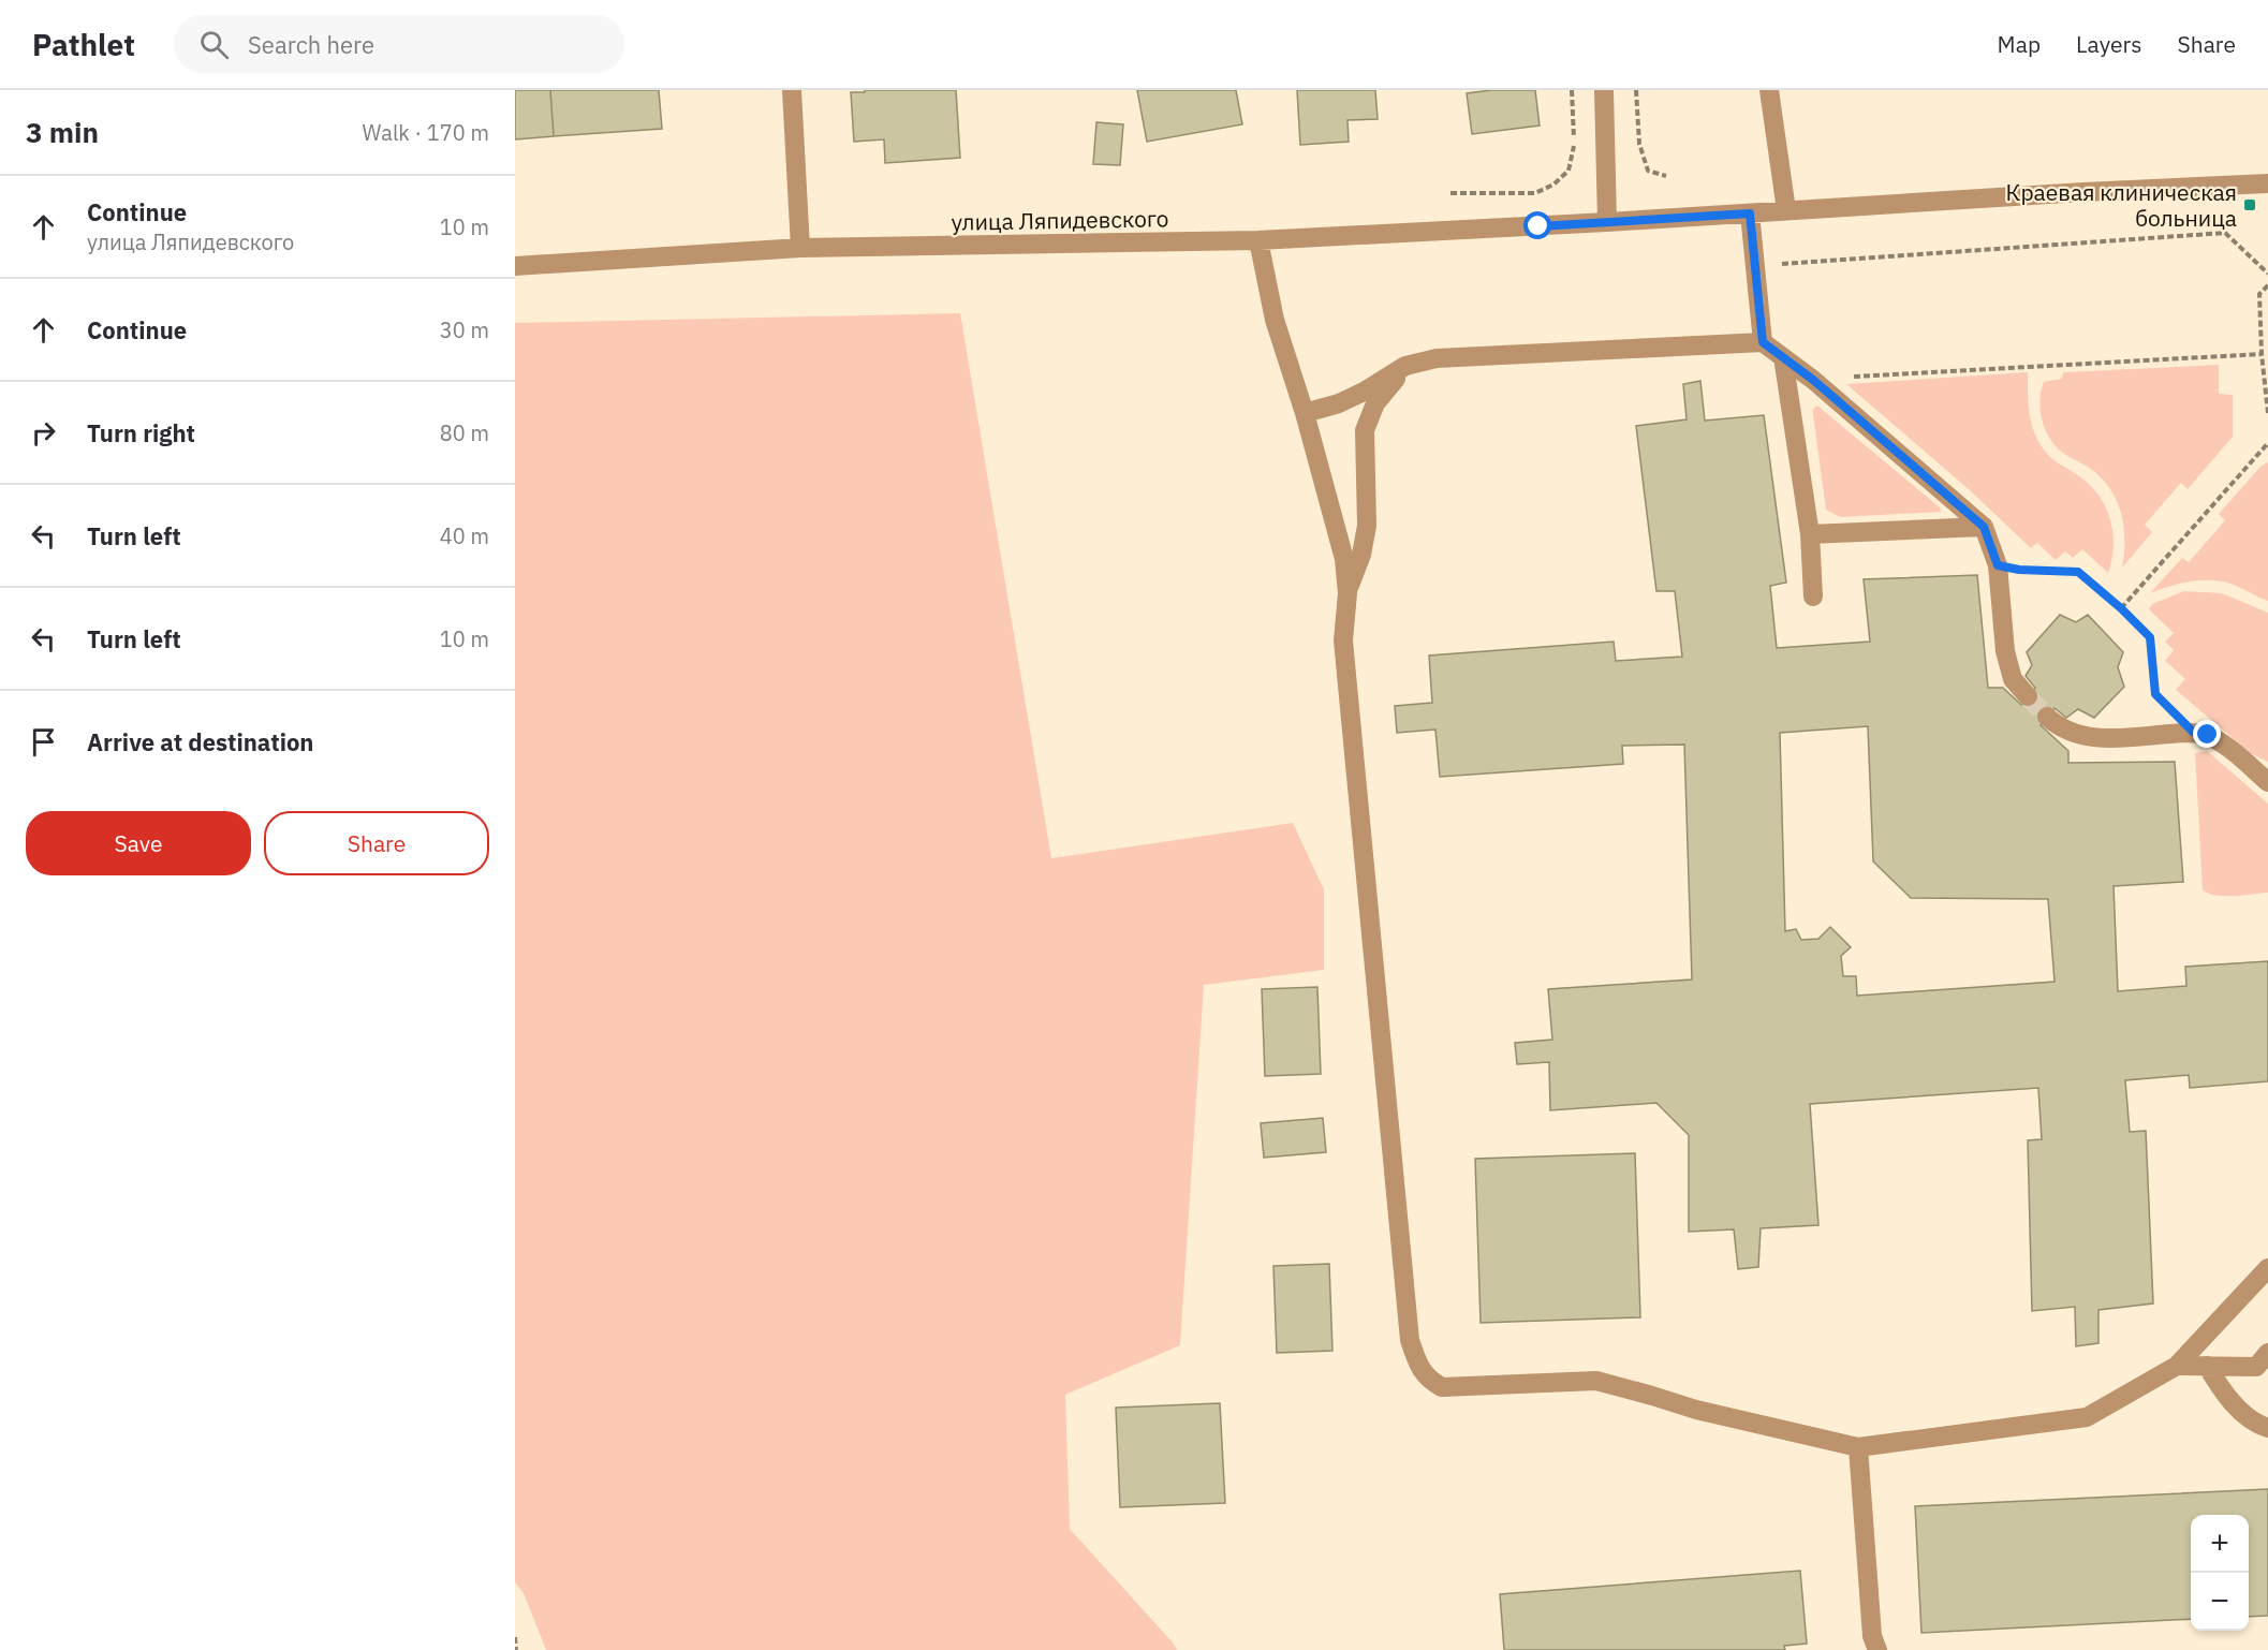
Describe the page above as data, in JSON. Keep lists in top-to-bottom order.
{
  "streets": {
    "street": ["улица Ляпидевского"]
  },
  "places": {
    "transit": ["Краевая клиническая больница"]
  },
  "page": {
    "header": "Pathlet",
    "search": "Search here",
    "nav": ["Map", "Layers", "Share"],
    "heading": ["3 min", "Walk · 170 m"],
    "list": [
      ["Continue", "улица Ляпидевского", "10 m"],
      ["Continue", "30 m"],
      ["Turn right", "80 m"],
      ["Turn left", "40 m"],
      ["Turn left", "10 m"],
      "Arrive at destination"
    ],
    "buttons": ["Save", "Share"],
    "map_buttons": ["+", "−"]
  }
}
